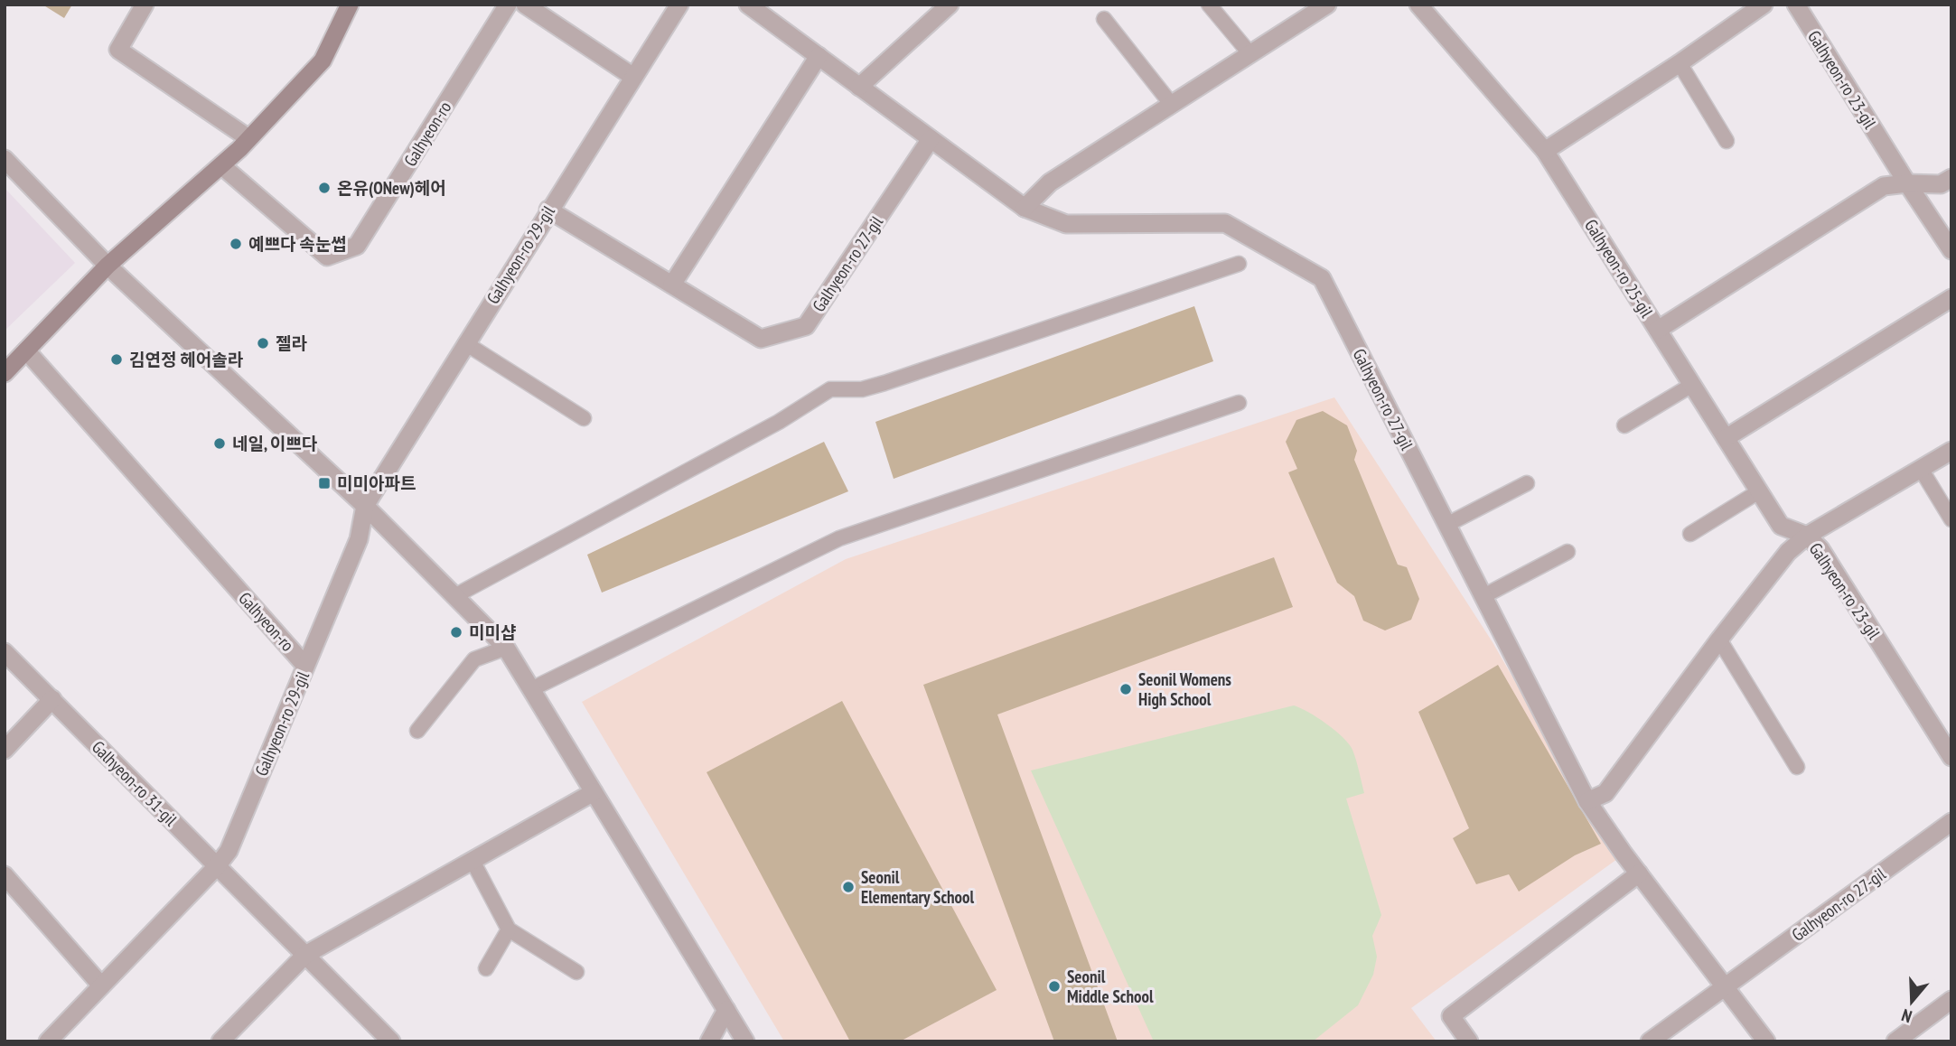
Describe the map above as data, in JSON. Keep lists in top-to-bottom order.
{
  "streets": {
    "street": [
      "Galhyeon-ro 23-gil",
      "Galhyeon-ro",
      "Galhyeon-ro 29-gil",
      "Galhyeon-ro 27-gil",
      "Galhyeon-ro 25-gil",
      "Galhyeon-ro 31-gil"
    ]
  },
  "crossings": [
    ["Galhyeon-ro 23-gil", "Galhyeon-ro 25-gil"],
    ["Galhyeon-ro", "Galhyeon-ro 29-gil"],
    ["Galhyeon-ro 29-gil", "Galhyeon-ro 27-gil"],
    ["Galhyeon-ro 29-gil", "Galhyeon-ro 31-gil"]
  ],
  "places": {
    "other": [
      "온유(ONew)헤어",
      "예쁘다 속눈썹",
      "젤라",
      "김연정 헤어솔라",
      "네일, 이쁘다",
      "미미샵",
      "Seonil Womens High School",
      "Seonil Elementary School",
      "Seonil Middle School"
    ],
    "transit": ["미미아파트"]
  },
  "north": "bottom"
}
